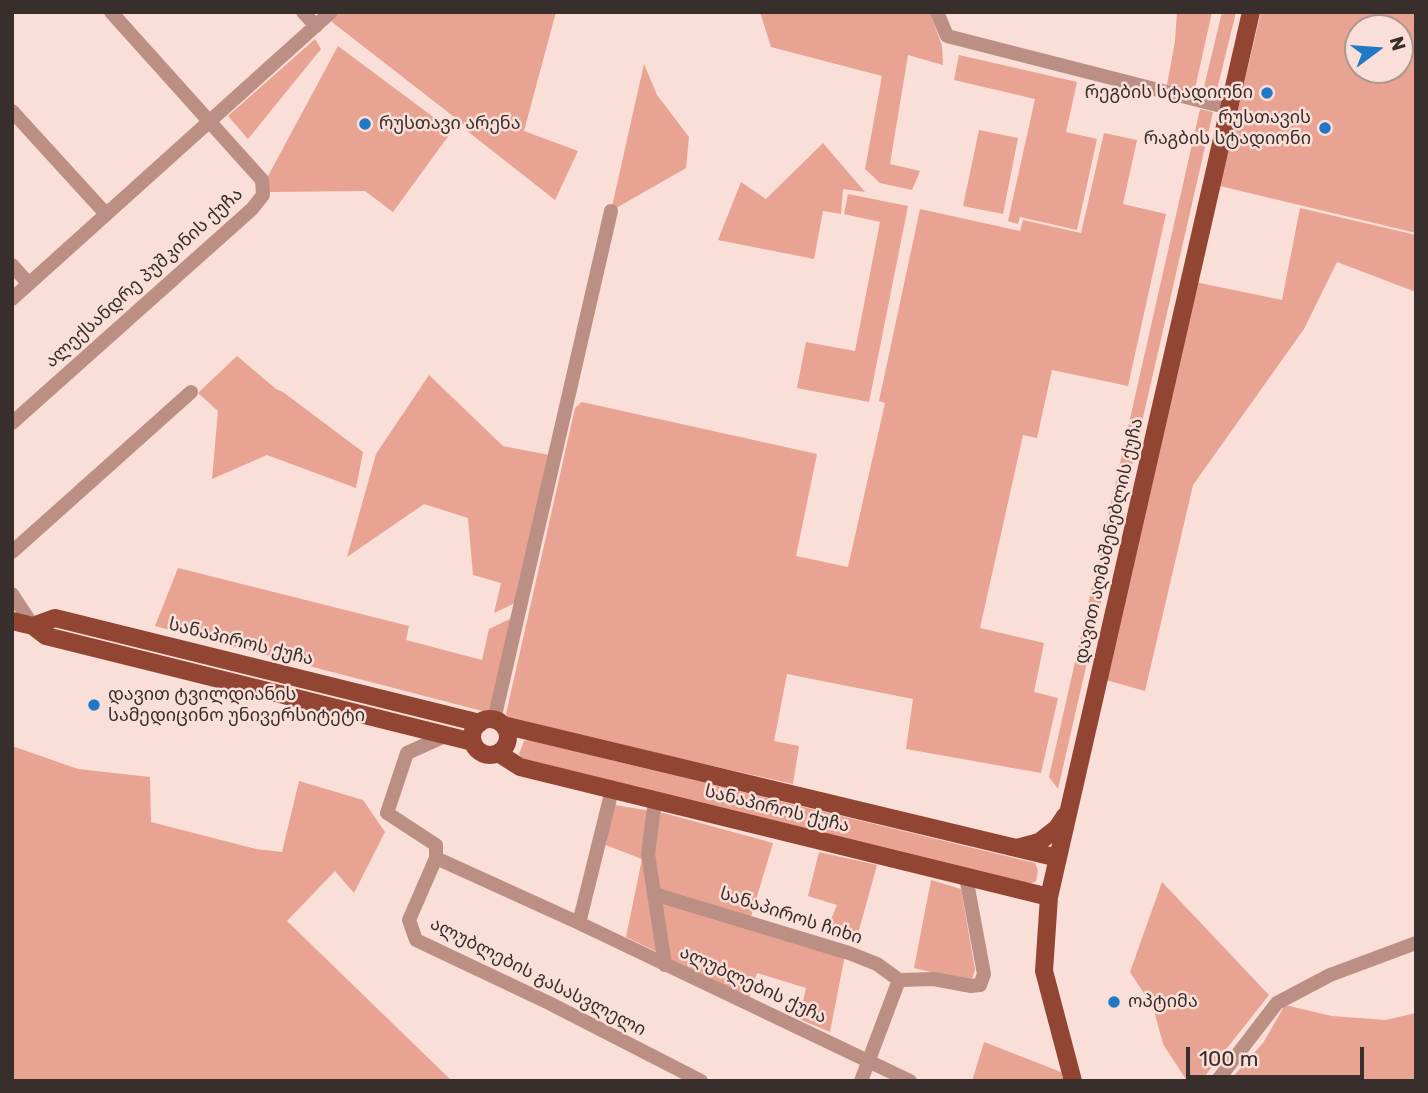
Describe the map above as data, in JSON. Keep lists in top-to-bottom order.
{
  "streets": {
    "main road": ["დავით აღმაშენებლის ქუჩა", "სანაპიროს ქუჩა"],
    "street": [
      "ალექსანდრე პუშკინის ქუჩა",
      "სანაპიროს ჩიხი",
      "ალუბლების გასასვლელი",
      "ალუბლების ქუჩა"
    ]
  },
  "crossings": [
    ["დავით აღმაშენებლის ქუჩა", "სანაპიროს ქუჩა"],
    ["სანაპიროს ქუჩა", "ალუბლების ქუჩა"],
    ["ალუბლების გასასვლელი", "ალუბლების ქუჩა"]
  ],
  "places": [
    "რეგბის სტადიონი",
    "რუსთავი არენა",
    "რუსთავის რაგბის სტადიონი",
    "დავით ტვილდიანის სამედიცინო უნივერსიტეტი",
    "ოპტიმა"
  ],
  "scale_bar": "100 m",
  "north": "right"
}
